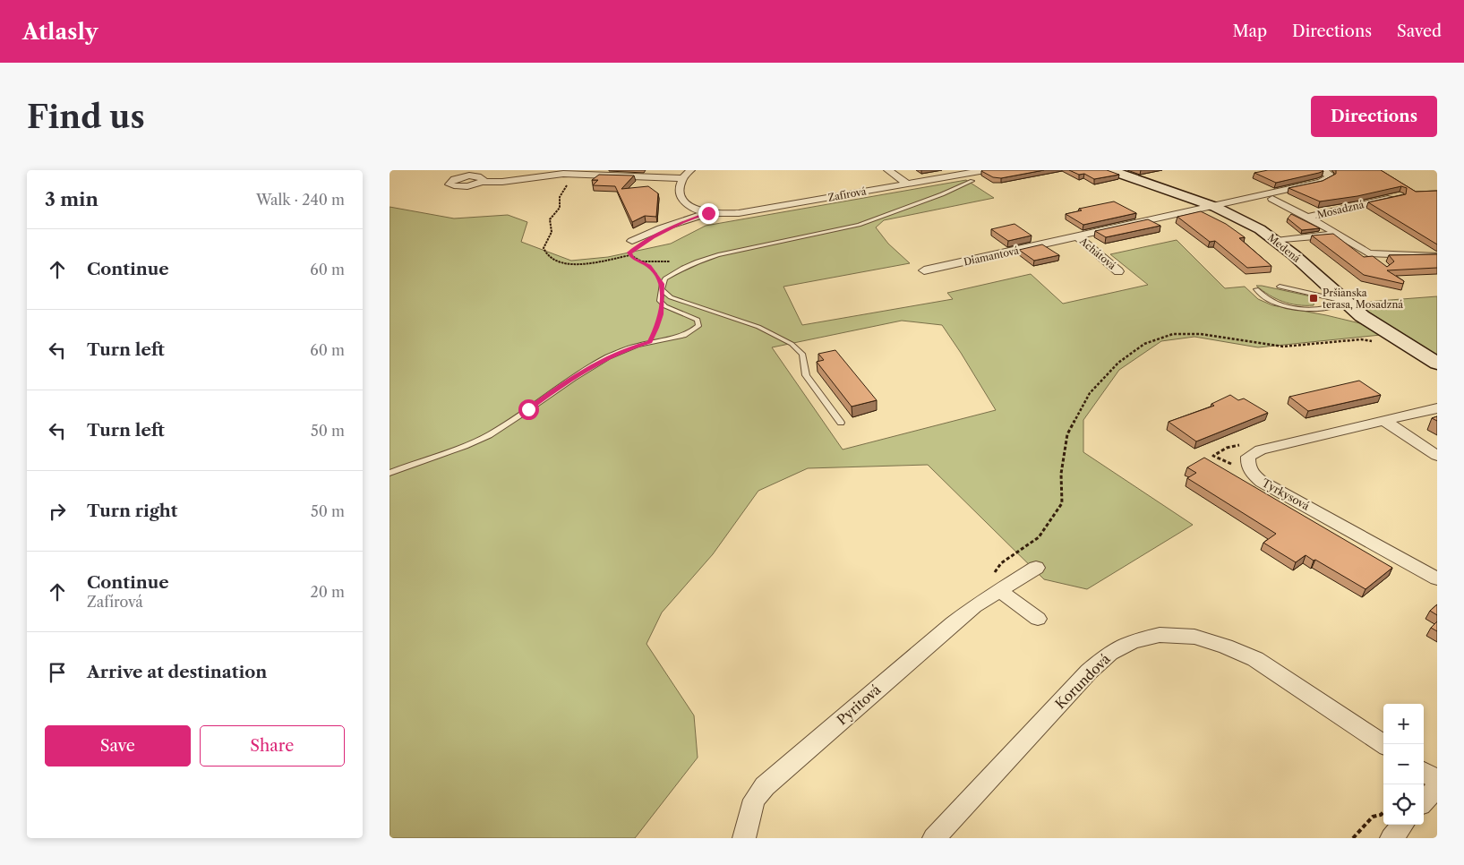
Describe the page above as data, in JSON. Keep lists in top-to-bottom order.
{
  "streets": {
    "street": [
      "Zafírová",
      "Mosadzná",
      "Medená",
      "Achátová",
      "Diamantová",
      "Tyrkysová",
      "Korundová",
      "Pyritová"
    ]
  },
  "crossings": [
    ["Mosadzná", "Medená"],
    ["Medená", "Diamantová"],
    ["Achátová", "Diamantová"]
  ],
  "places": {
    "transit": ["Pršianska terasa, Mosadzná"]
  },
  "page": {
    "header": "Atlasly",
    "nav": ["Map", "Directions", "Saved"],
    "buttons": [
      "Directions",
      ["Save", "Share"]
    ],
    "title": "Find us",
    "heading": ["3 min", "Walk · 240 m"],
    "list": [
      ["Continue", "60 m"],
      ["Turn left", "60 m"],
      ["Turn left", "50 m"],
      ["Turn right", "50 m"],
      ["Continue", "Zafírová", "20 m"],
      "Arrive at destination"
    ],
    "map_buttons": ["+", "−"]
  }
}
